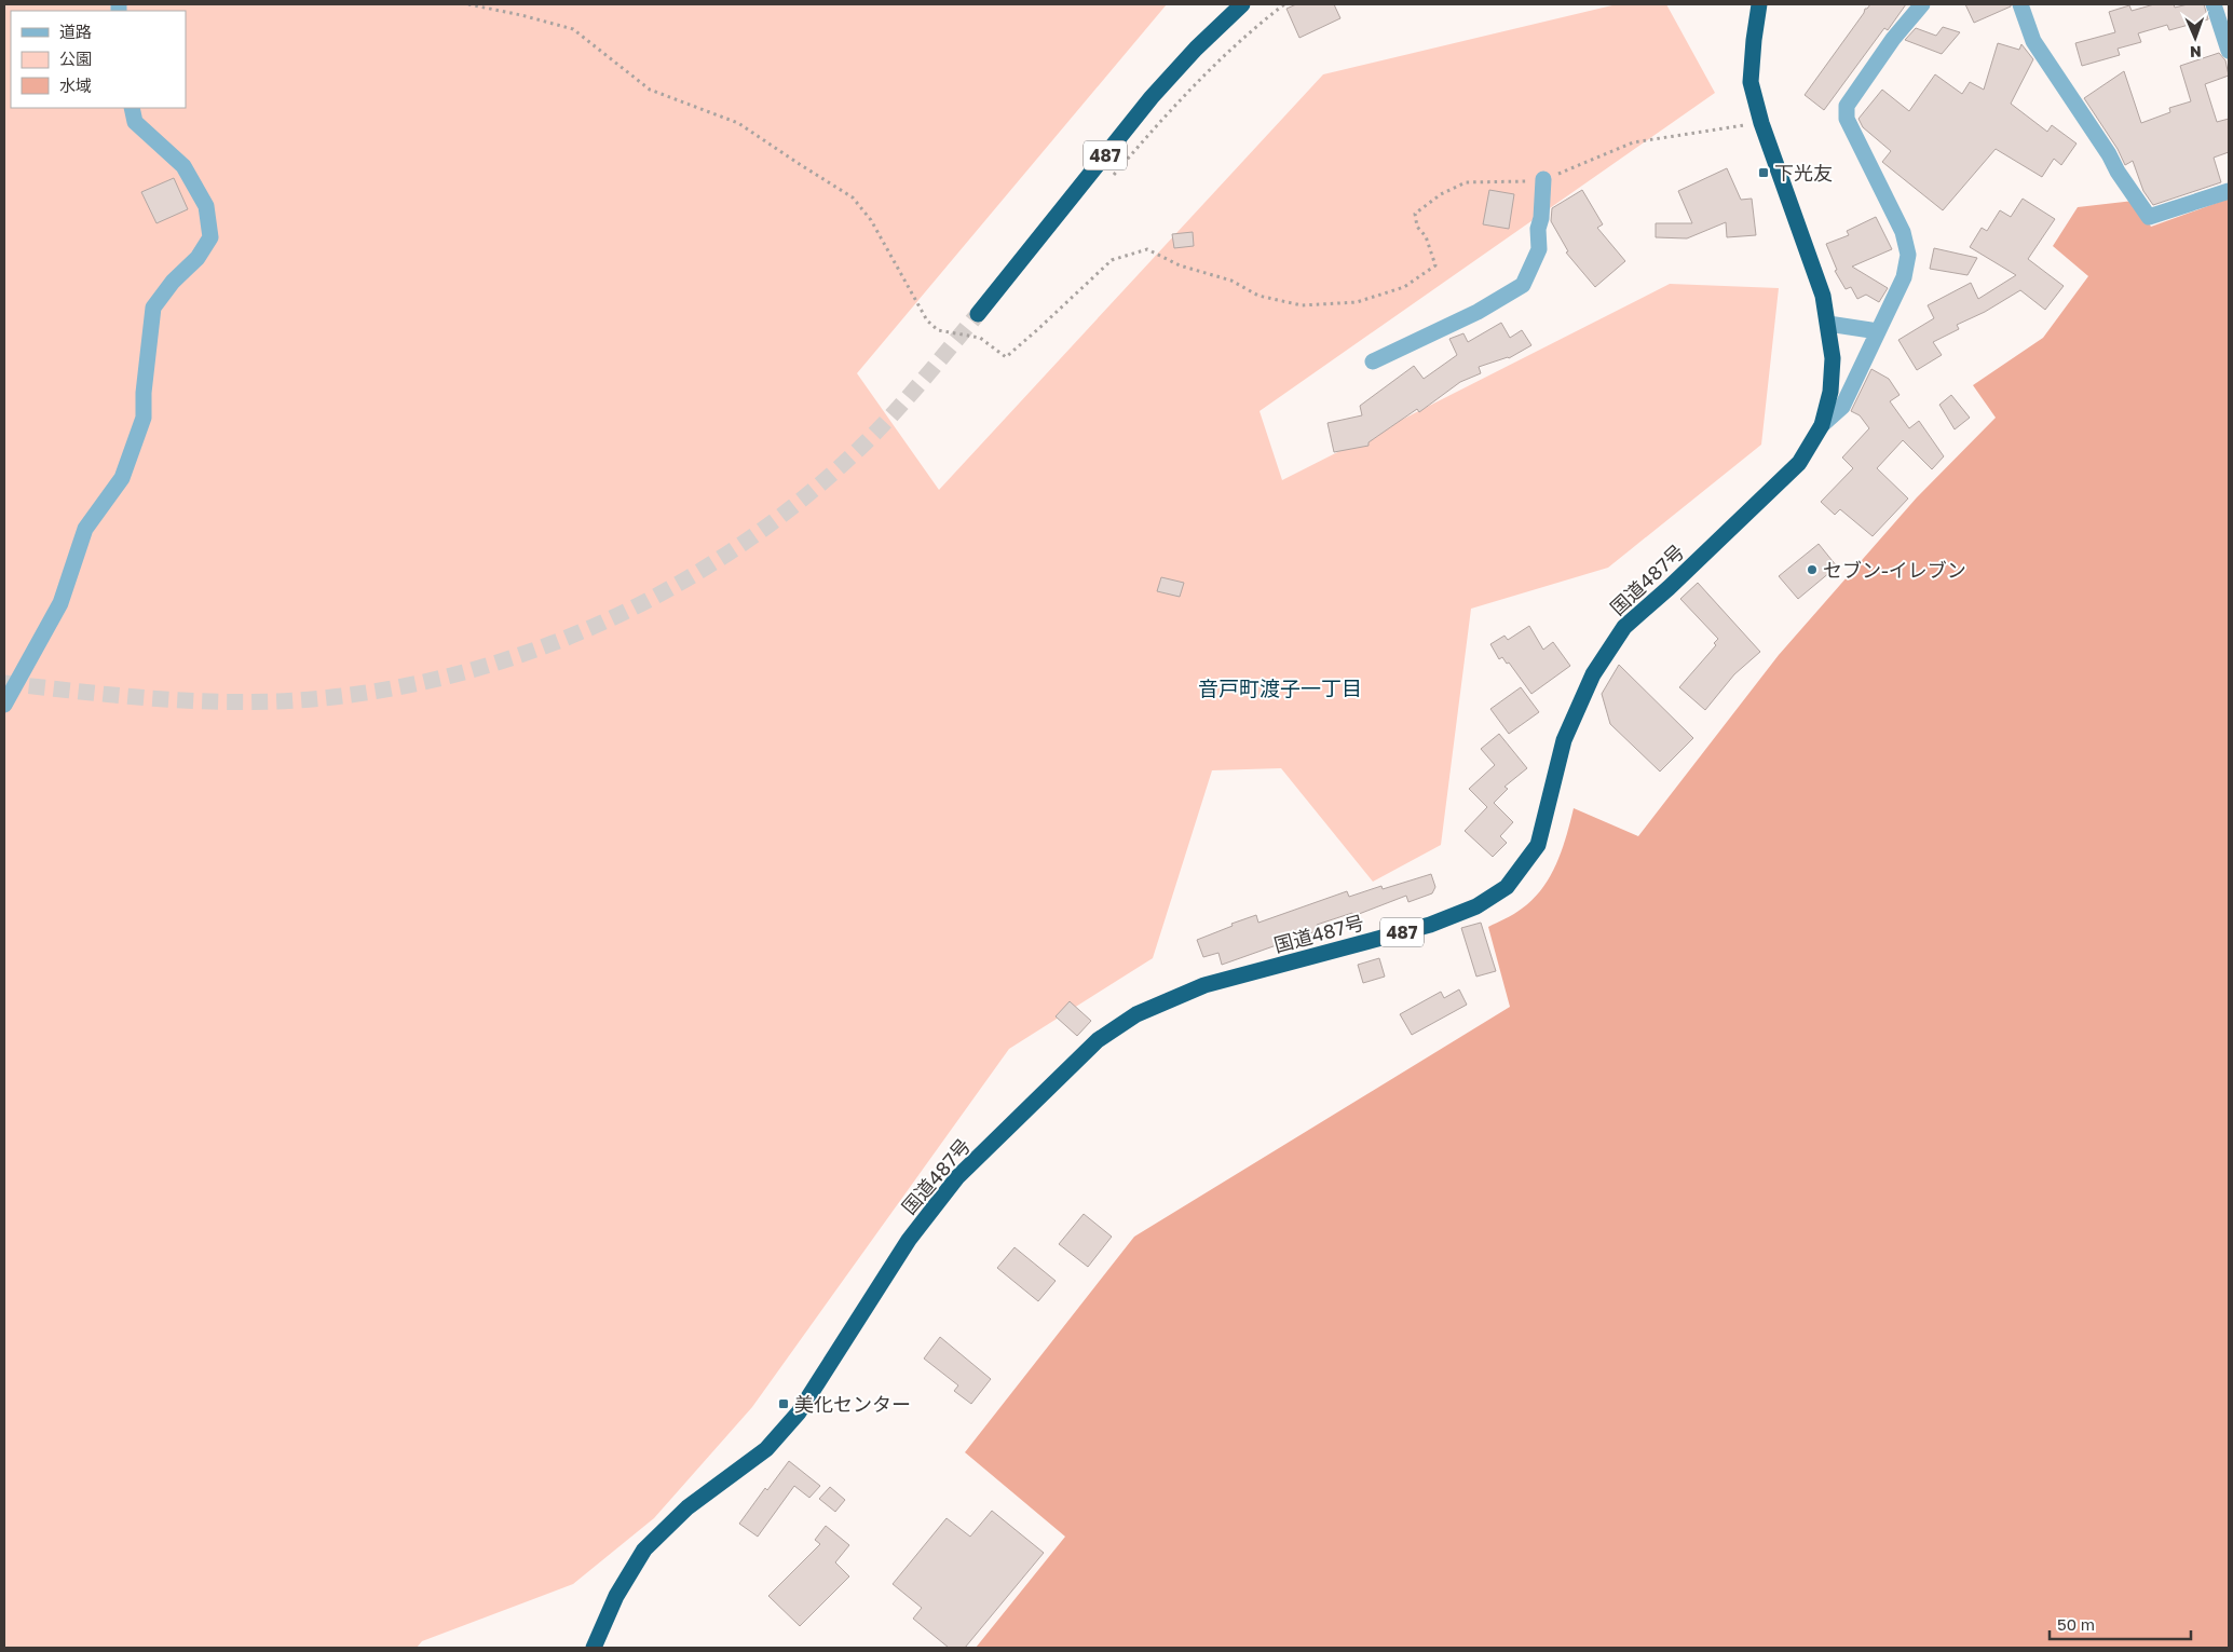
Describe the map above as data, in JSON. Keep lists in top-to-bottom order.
{
  "streets": {
    "highway": ["487", "国道487号"]
  },
  "districts": ["音戸町渡子一丁目"],
  "places": {
    "transit": ["下光友", "美化センター"],
    "other": ["セブン-イレブン"]
  },
  "legend": ["道路", "公園", "水域"],
  "scale_bar": "50 m",
  "north": "bottom"
}
